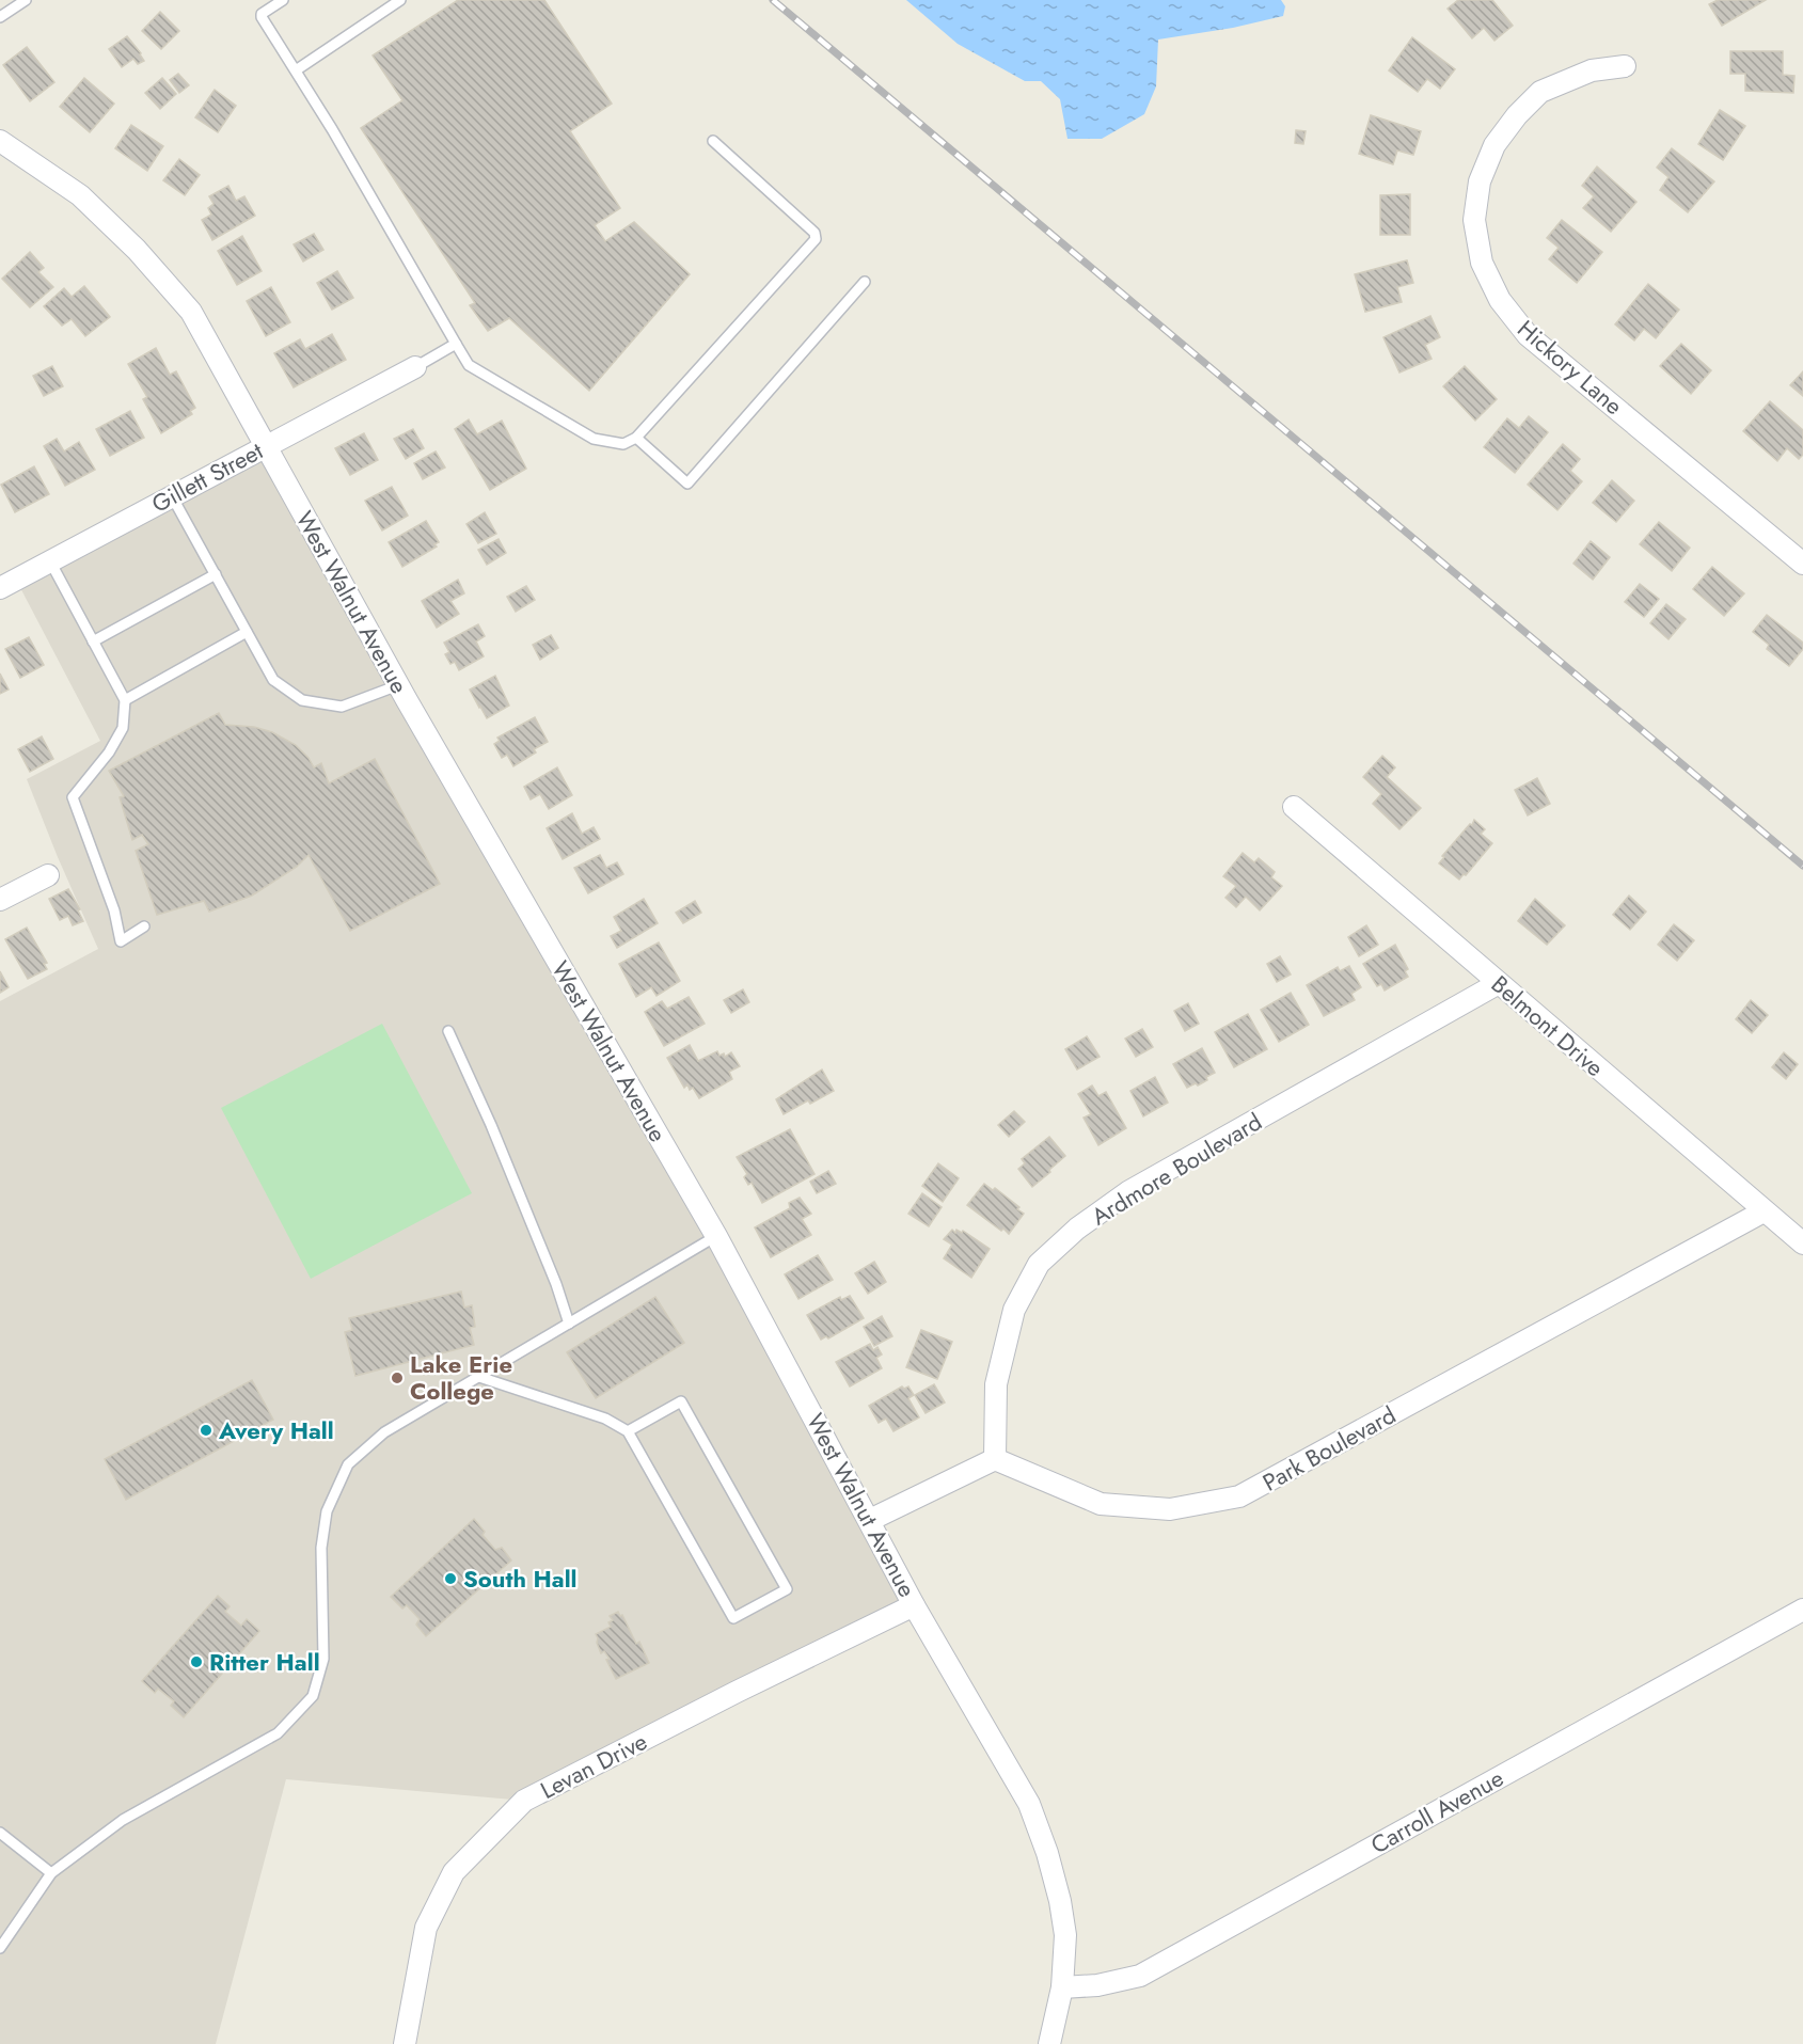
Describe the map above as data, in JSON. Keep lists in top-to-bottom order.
{
  "streets": {
    "street": [
      "Hickory Lane",
      "Gillett Street",
      "West Walnut Avenue",
      "Belmont Drive",
      "Ardmore Boulevard",
      "Park Boulevard",
      "Levan Drive",
      "Carroll Avenue"
    ]
  },
  "crossings": [
    ["Gillett Street", "West Walnut Avenue"],
    ["West Walnut Avenue", "Levan Drive"],
    ["West Walnut Avenue", "Carroll Avenue"],
    ["Belmont Drive", "Ardmore Boulevard"],
    ["Belmont Drive", "Park Boulevard"],
    ["Ardmore Boulevard", "Park Boulevard"]
  ],
  "places": [
    "Lake Erie College",
    "Avery Hall",
    "South Hall",
    "Ritter Hall"
  ]
}
